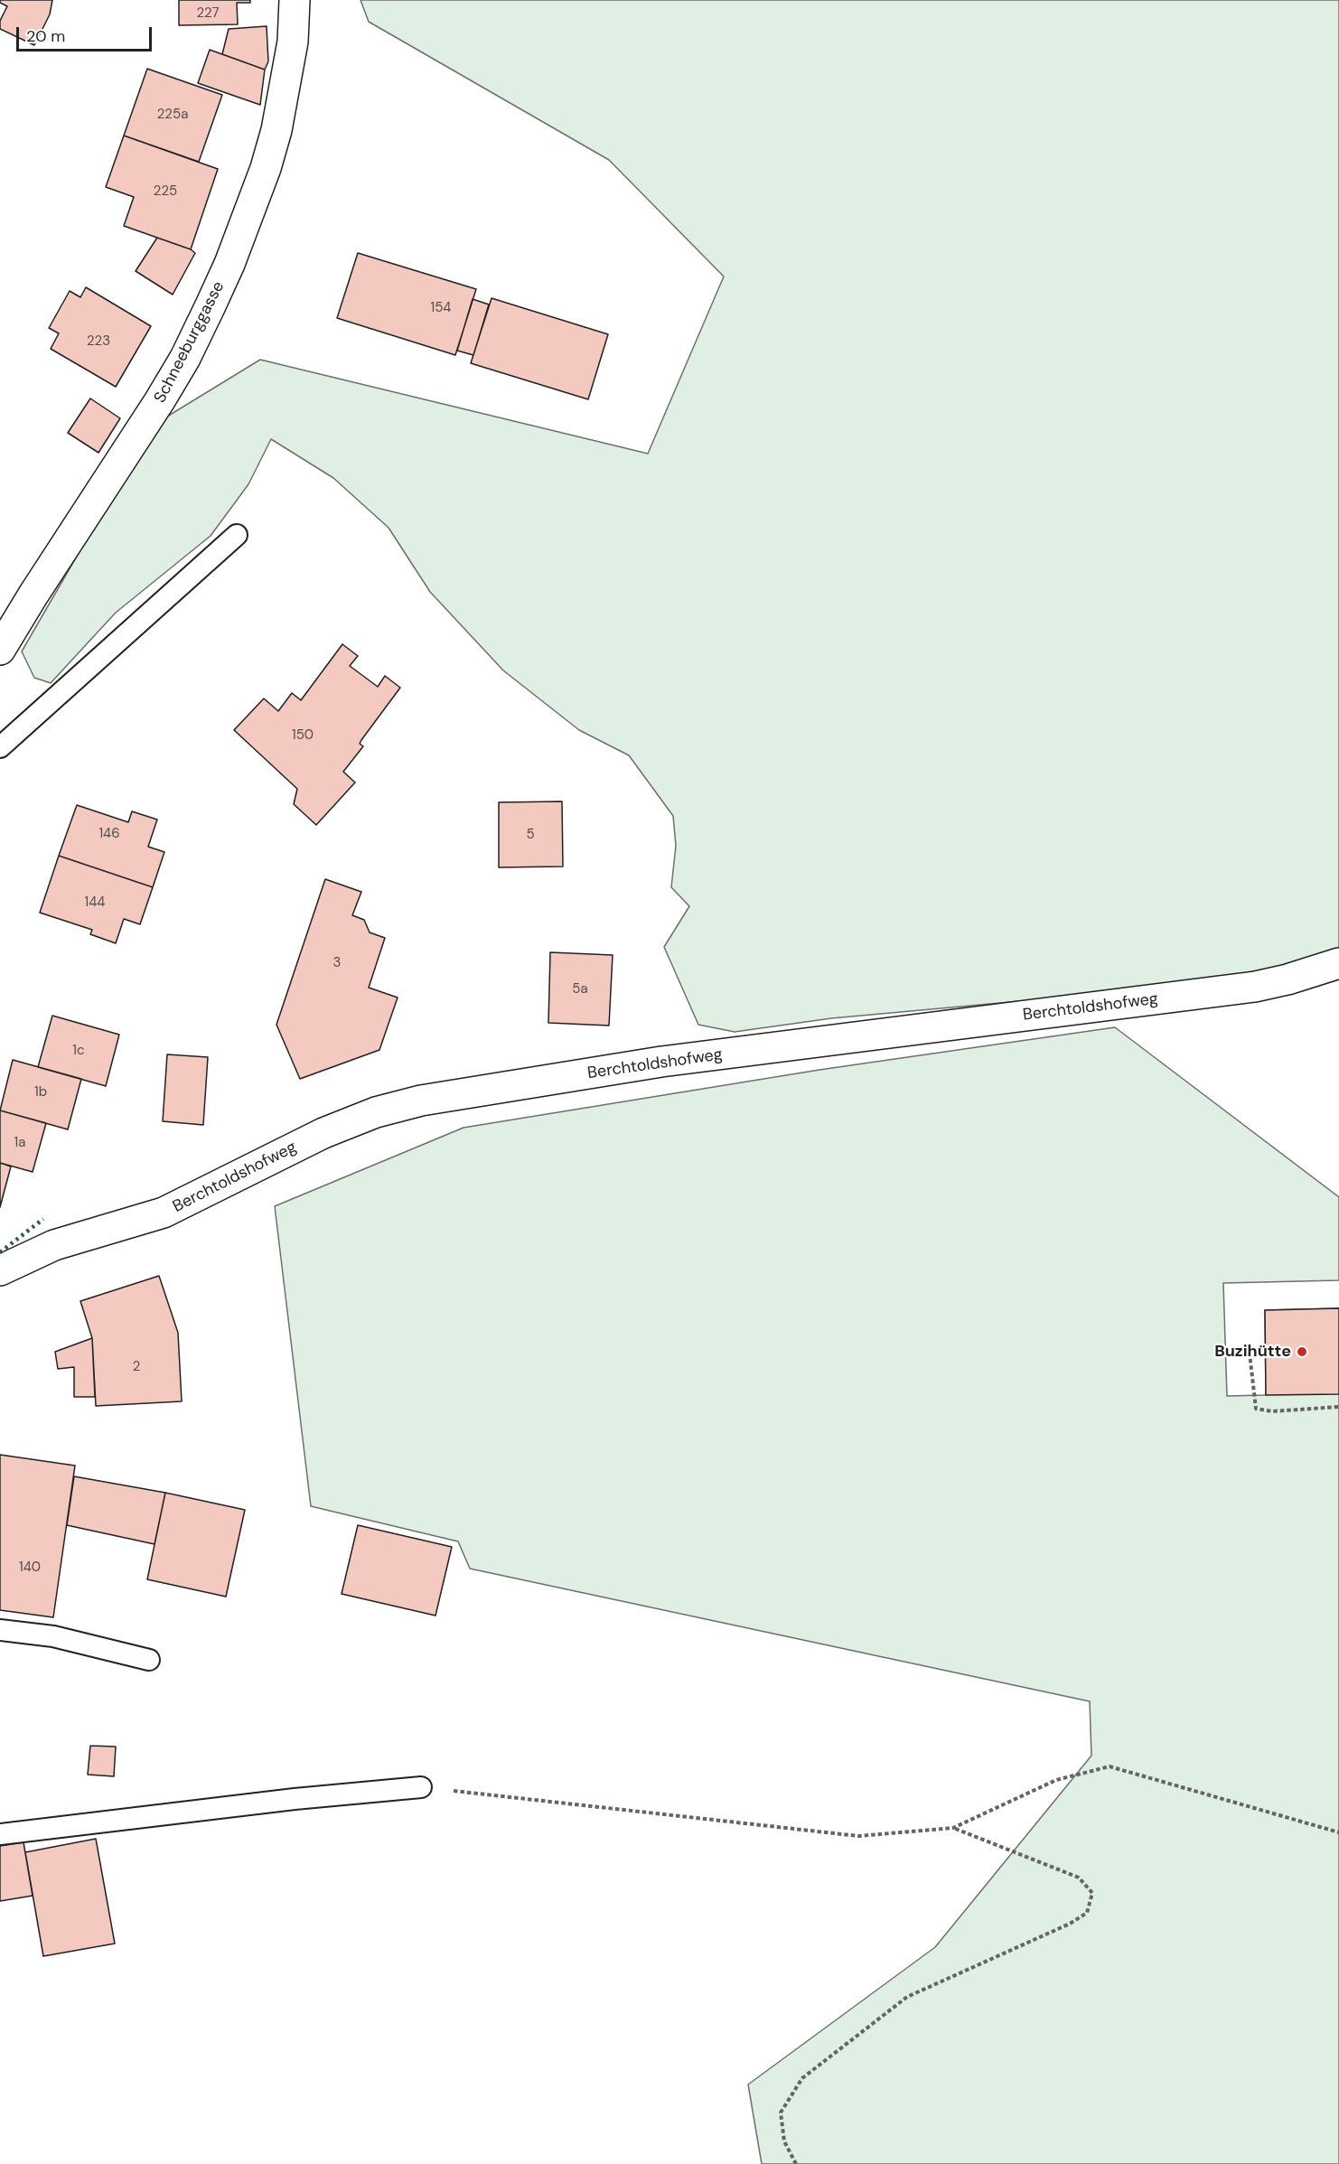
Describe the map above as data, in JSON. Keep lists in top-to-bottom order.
{
  "streets": {
    "street": ["Schneeburggasse", "Berchtoldshofweg"]
  },
  "places": ["Buzihütte"],
  "house_numbers": [
    "227",
    "225a",
    "225",
    "154",
    "223",
    "150",
    "146",
    "5",
    "144",
    "3",
    "5a",
    "1c",
    "1b",
    "1a",
    "2",
    "140"
  ],
  "scale_bar": "20 m"
}
